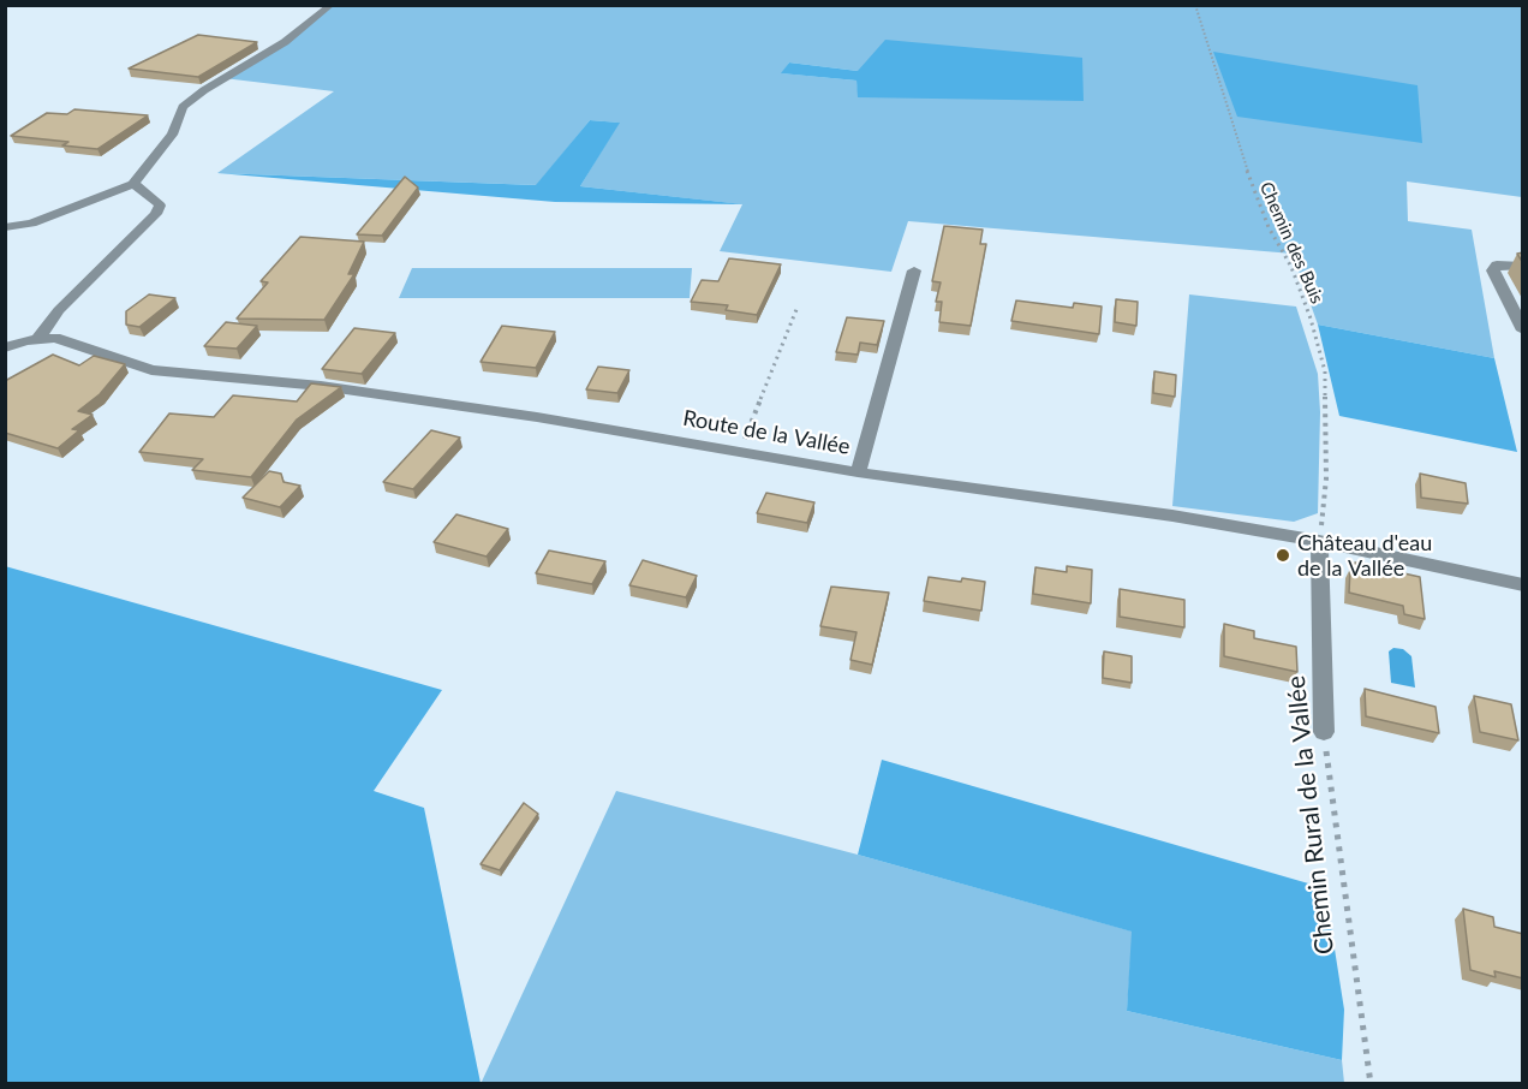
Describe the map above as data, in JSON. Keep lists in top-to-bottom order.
{
  "streets": {
    "street": ["Route de la Vallée", "Chemin Rural de la Vallée"],
    "path": ["Chemin des Buis"]
  },
  "crossings": [
    ["Chemin des Buis", "Route de la Vallée"],
    ["Chemin des Buis", "Chemin Rural de la Vallée"],
    ["Route de la Vallée", "Chemin Rural de la Vallée"]
  ],
  "places": ["Château d'eau de la Vallée"]
}
